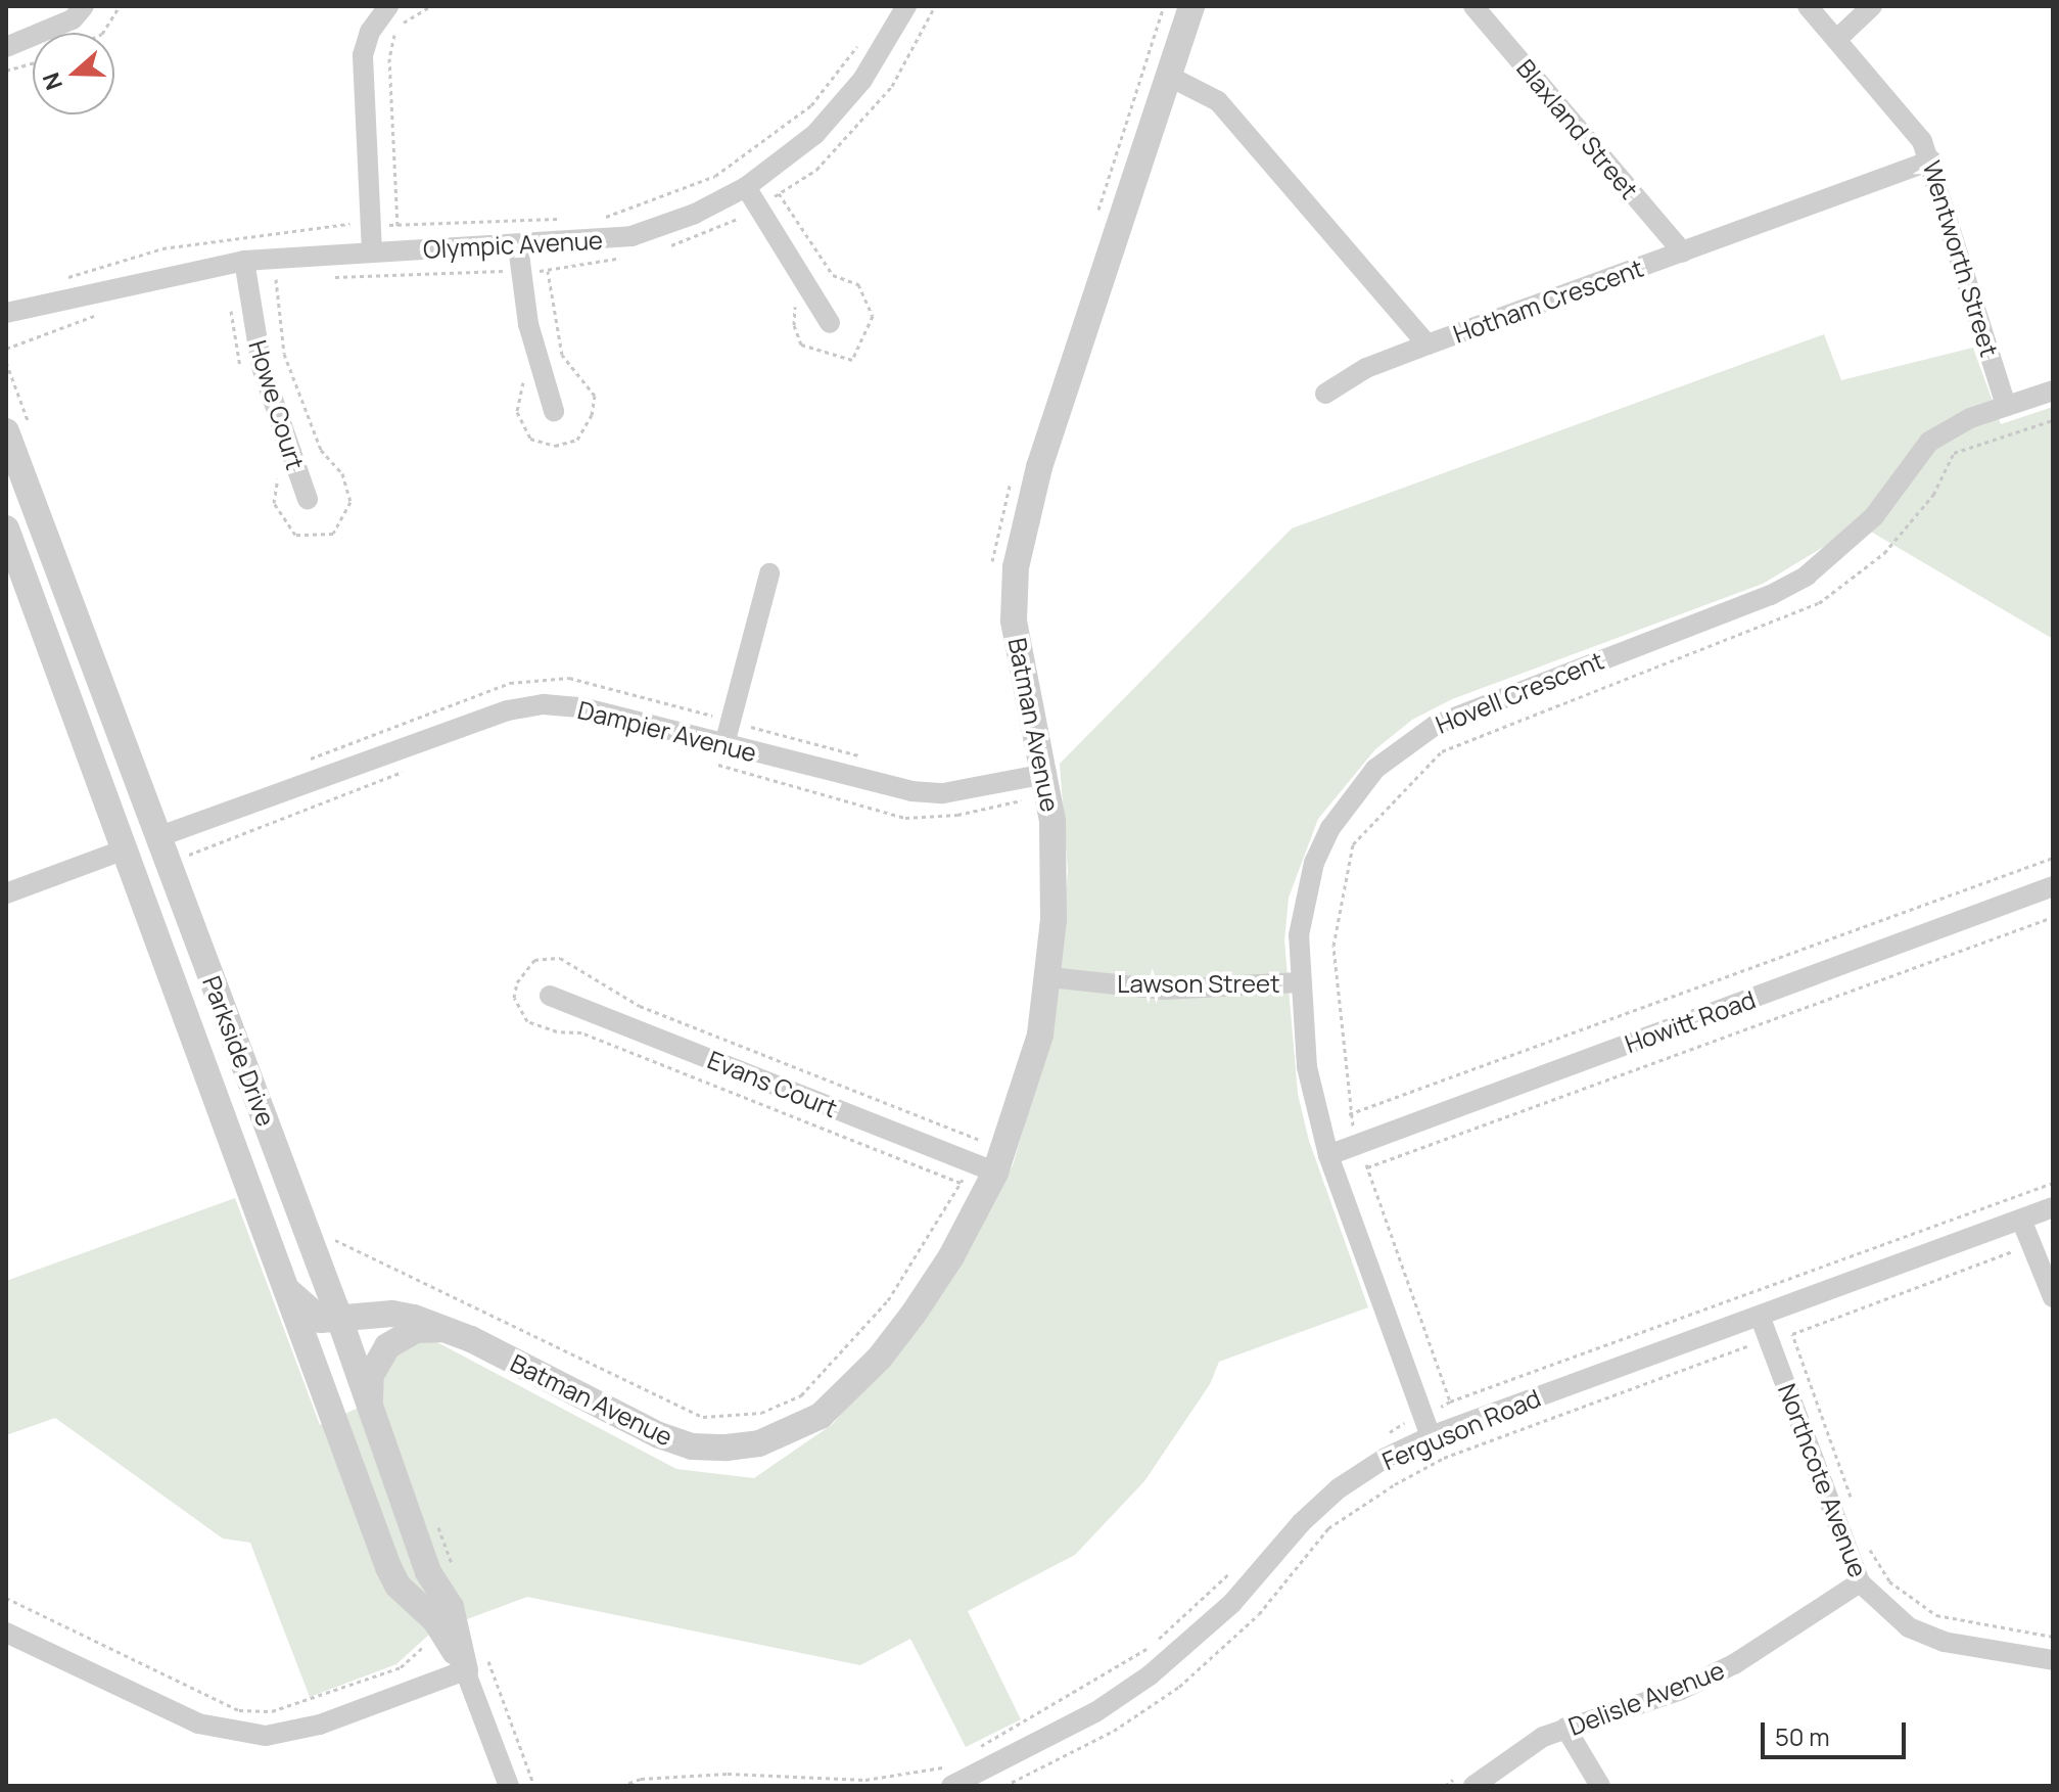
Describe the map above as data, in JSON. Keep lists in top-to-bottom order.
{
  "streets": {
    "street": [
      "Blaxland Street",
      "Olympic Avenue",
      "Wentworth Street",
      "Hotham Crescent",
      "Howe Court",
      "Hovell Crescent",
      "Batman Avenue",
      "Dampier Avenue",
      "Lawson Street",
      "Howitt Road",
      "Parkside Drive",
      "Evans Court",
      "Ferguson Road",
      "Northcote Avenue",
      "Delisle Avenue"
    ]
  },
  "crossings": [
    ["Blaxland Street", "Hotham Crescent"],
    ["Olympic Avenue", "Howe Court"],
    ["Wentworth Street", "Hotham Crescent"],
    ["Wentworth Street", "Hovell Crescent"],
    ["Hotham Crescent", "Batman Avenue"],
    ["Hovell Crescent", "Lawson Street"],
    ["Hovell Crescent", "Howitt Road"],
    ["Hovell Crescent", "Ferguson Road"],
    ["Batman Avenue", "Dampier Avenue"],
    ["Batman Avenue", "Lawson Street"],
    ["Batman Avenue", "Parkside Drive"],
    ["Batman Avenue", "Evans Court"],
    ["Dampier Avenue", "Parkside Drive"],
    ["Ferguson Road", "Northcote Avenue"],
    ["Northcote Avenue", "Delisle Avenue"]
  ],
  "scale_bar": "50 m",
  "north": "left"
}
